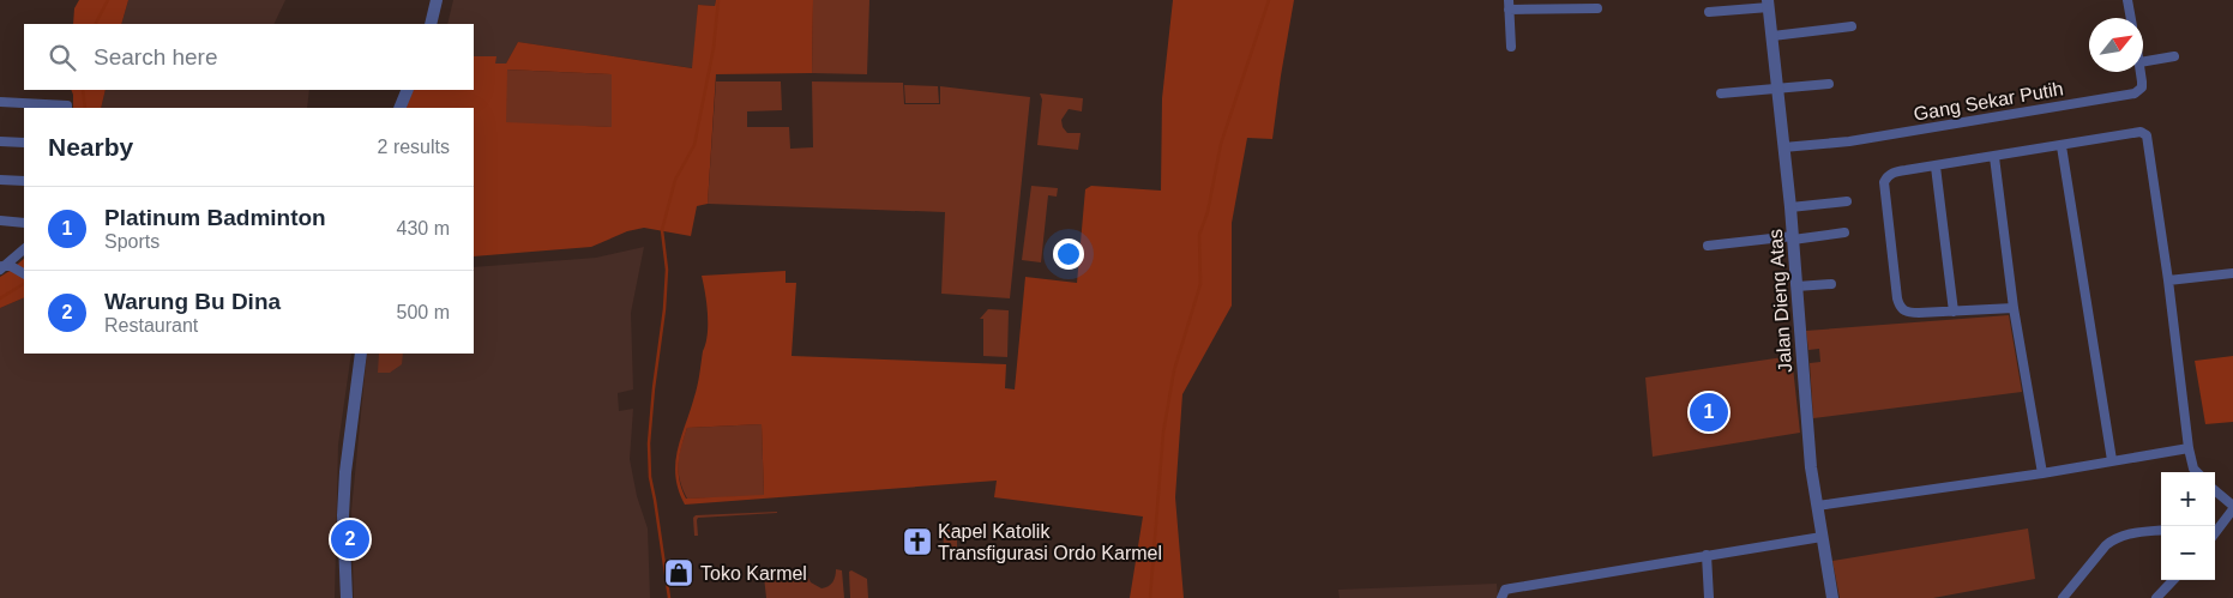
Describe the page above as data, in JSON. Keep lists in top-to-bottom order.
{
  "streets": {
    "street": ["Gang Sekar Putih", "Jalan Dieng Atas"]
  },
  "crossings": [
    ["Gang Sekar Putih", "Jalan Dieng Atas"]
  ],
  "places": {
    "church": ["Kapel Katolik Transfigurasi Ordo Karmel"],
    "shop": ["Toko Karmel"]
  },
  "north": "top right",
  "page": {
    "search": "Search here",
    "heading": ["Nearby", "2 results"],
    "list": [
      {
        "mark": "1",
        "name": "Platinum Badminton",
        "note": "Sports",
        "value": "430 m"
      },
      {
        "mark": "2",
        "name": "Warung Bu Dina",
        "note": "Restaurant",
        "value": "500 m"
      }
    ],
    "pins": ["1", "2"],
    "map_buttons": ["+", "−"]
  }
}
